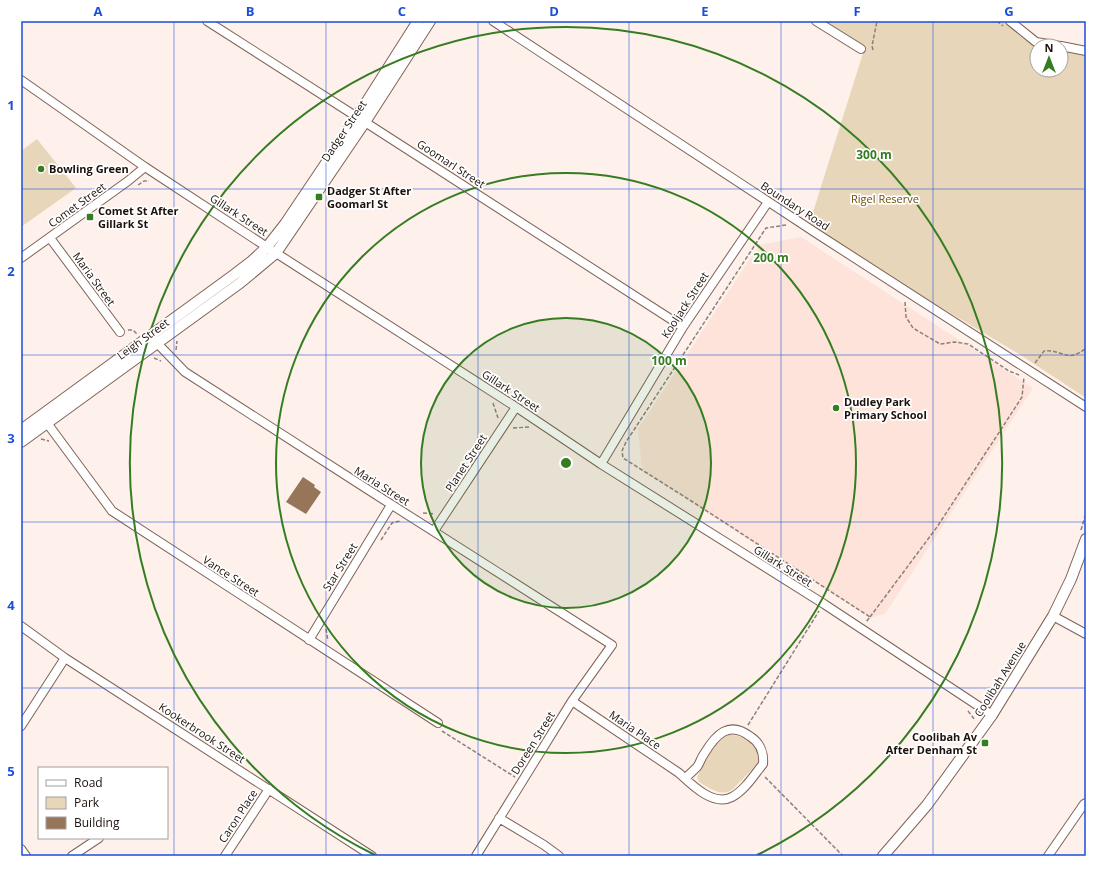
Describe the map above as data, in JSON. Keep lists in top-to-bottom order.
{
  "streets": {
    "street": [
      "Dadger Street",
      "Goomarl Street",
      "Comet Street",
      "Boundary Road",
      "Gillark Street",
      "Maria Street",
      "Kooljack Street",
      "Leigh Street",
      "Planet Street",
      "Star Street",
      "Vance Street",
      "Coolibah Avenue",
      "Maria Place",
      "Kookerbrook Street",
      "Doreen Street",
      "Caron Place"
    ]
  },
  "crossings": [
    ["Dadger Street", "Goomarl Street"],
    ["Dadger Street", "Gillark Street"],
    ["Dadger Street", "Leigh Street"],
    ["Goomarl Street", "Kooljack Street"],
    ["Comet Street", "Gillark Street"],
    ["Comet Street", "Maria Street"],
    ["Boundary Road", "Kooljack Street"],
    ["Gillark Street", "Kooljack Street"],
    ["Gillark Street", "Leigh Street"],
    ["Gillark Street", "Planet Street"],
    ["Gillark Street", "Coolibah Avenue"],
    ["Maria Street", "Leigh Street"],
    ["Maria Street", "Planet Street"],
    ["Maria Street", "Star Street"],
    ["Maria Street", "Doreen Street"],
    ["Leigh Street", "Vance Street"],
    ["Star Street", "Vance Street"],
    ["Maria Place", "Doreen Street"],
    ["Kookerbrook Street", "Caron Place"]
  ],
  "parks": ["Rigel Reserve"],
  "places": {
    "other": ["Bowling Green", "Dudley Park Primary School"],
    "transit": ["Dadger St After Goomarl St", "Comet St After Gillark St", "Coolibah Av After Denham St"]
  },
  "legend": ["Road", "Park", "Building"],
  "north": "top",
  "grid": {
    "columns": [
      "A",
      "B",
      "C",
      "D",
      "E",
      "F",
      "G"
    ],
    "rows": [
      "1",
      "2",
      "3",
      "4",
      "5"
    ]
  },
  "rings": ["300 m", "200 m", "100 m"]
}
